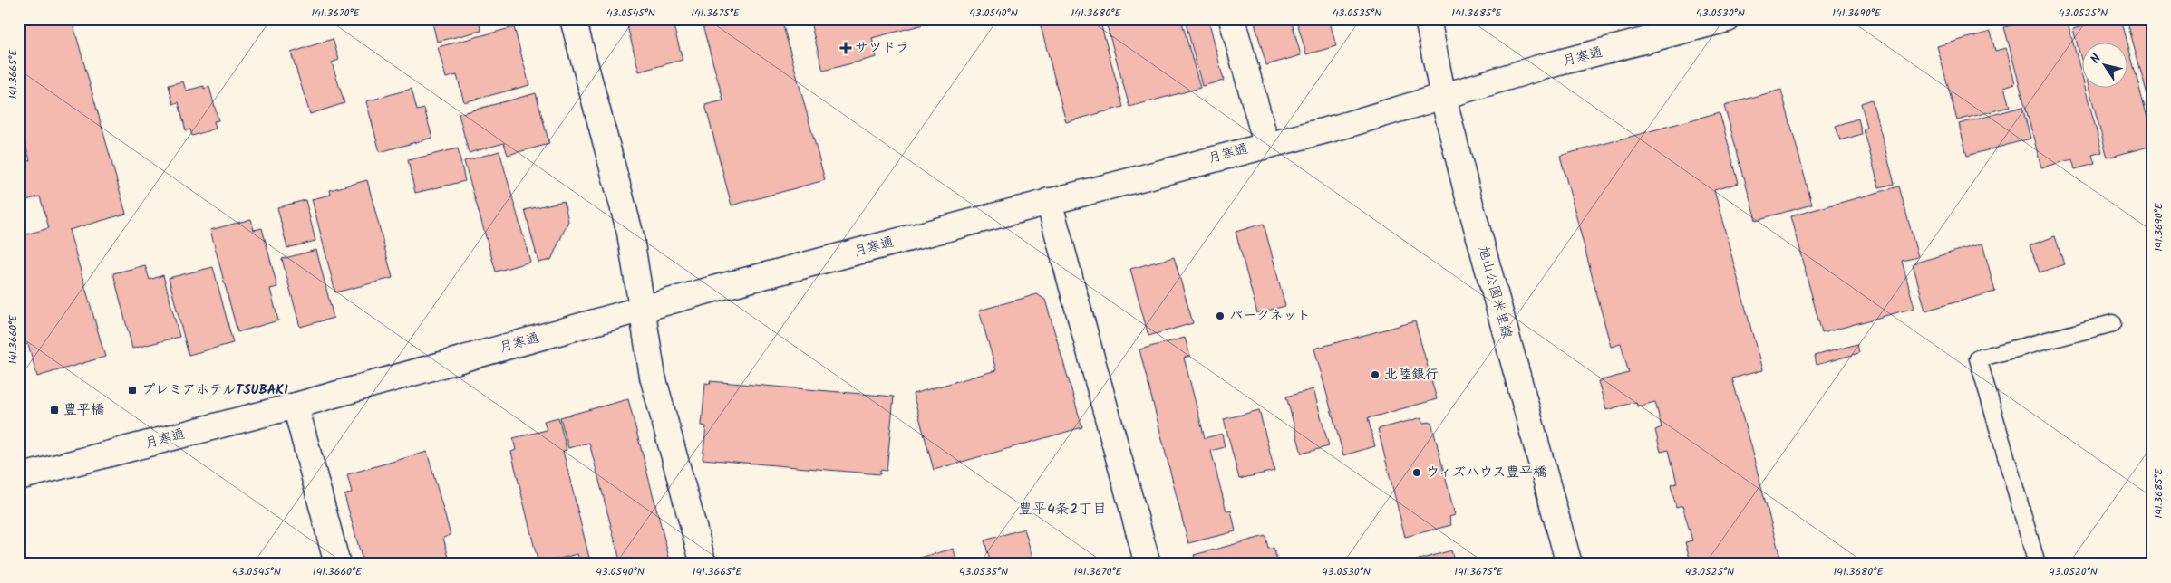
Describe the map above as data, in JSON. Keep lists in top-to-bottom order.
{
  "streets": {
    "main road": ["月寒通", "旭山公園米里線"]
  },
  "crossings": [
    ["月寒通", "旭山公園米里線"]
  ],
  "districts": ["豊平4条2丁目"],
  "places": {
    "health": ["サツドラ"],
    "other": ["パークネット", "北陸銀行", "ウィズハウス豊平橋"],
    "transit": ["プレミアホテルTSUBAKI", "豊平橋"]
  },
  "north": "top left",
  "coordinates": [
    "141.3670°E",
    "43.0545°N",
    "141.3675°E",
    "43.0540°N",
    "141.3680°E",
    "43.0535°N",
    "141.3685°E",
    "43.0530°N",
    "141.3690°E",
    "43.0525°N",
    "141.3665°E",
    "141.3660°E",
    "43.0520°N"
  ]
}
